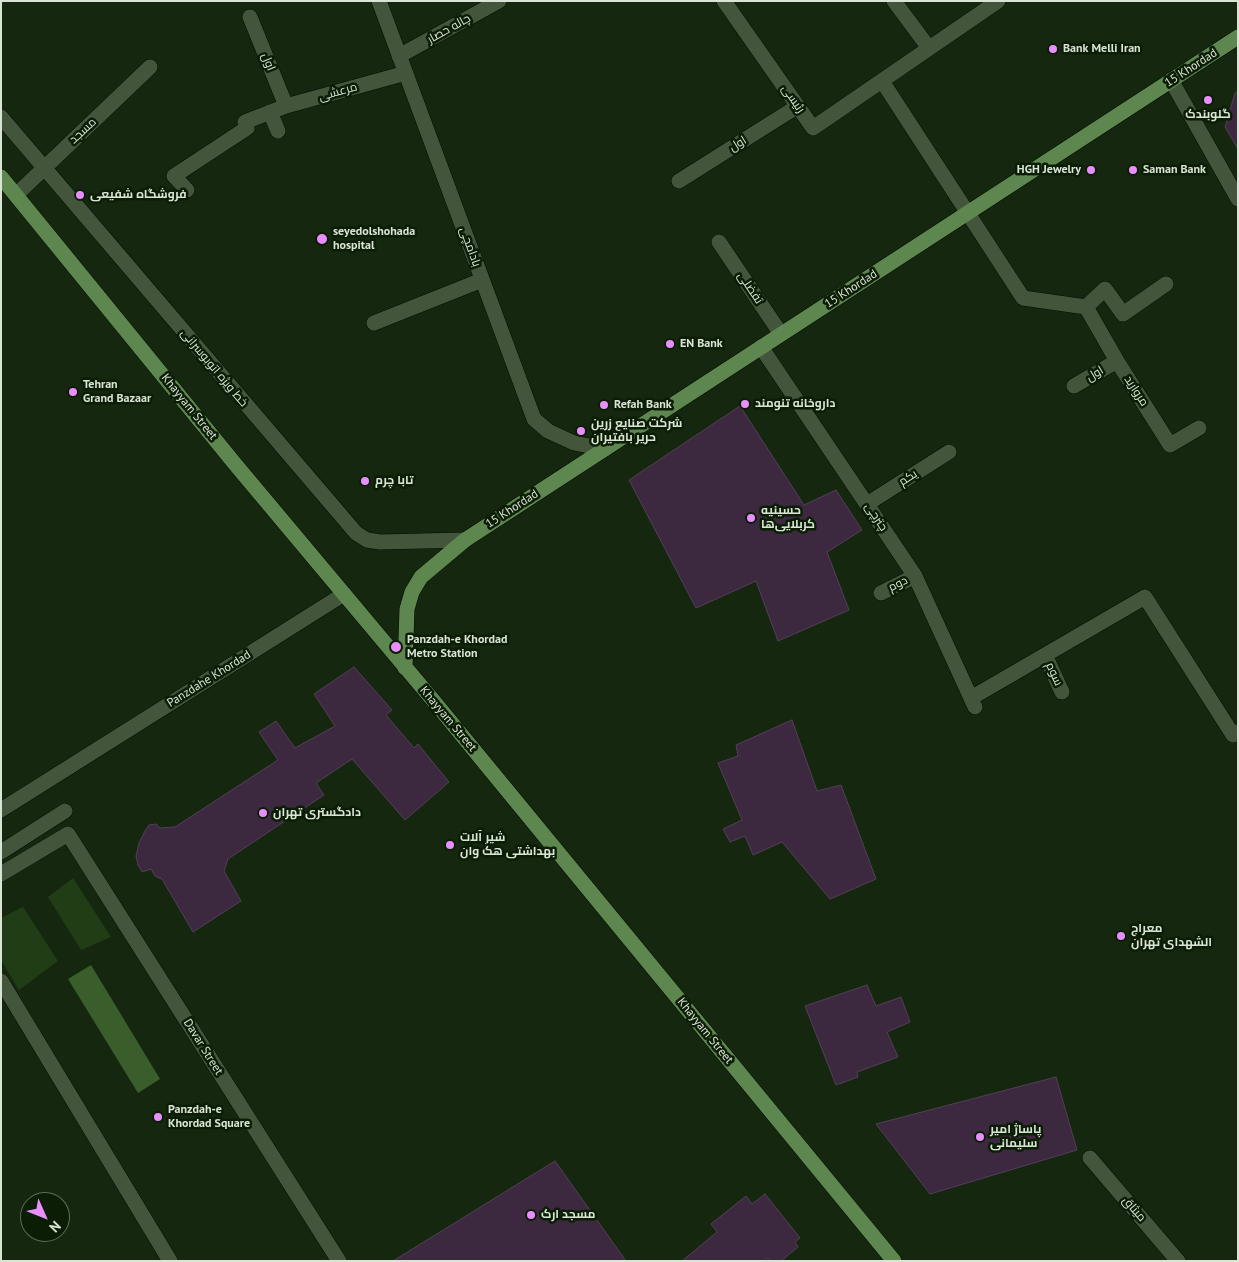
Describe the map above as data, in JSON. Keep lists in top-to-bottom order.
{
  "streets": {
    "main road": ["15 Khordad", "Khayyam Street"],
    "street": [
      "چاله حصار",
      "اول",
      "مرعشی",
      "رئیسی",
      "مسجد",
      "بادامچی",
      "تفضلی",
      "خط ویژه اتوبوسرانی",
      "مروارید",
      "یکم",
      "چترچی",
      "دوم",
      "سوم",
      "Panzdahe Khordad",
      "Davar Street",
      "میثاق"
    ]
  },
  "crossings": [
    ["چاله حصار", "بادامچی"],
    ["اول", "مرعشی"],
    ["اول", "رئیسی"],
    ["اول", "مروارید"],
    ["15 Khordad", "بادامچی"],
    ["15 Khordad", "تفضلی"],
    ["15 Khordad", "خط ویژه اتوبوسرانی"],
    ["15 Khordad", "Khayyam Street"],
    ["15 Khordad", "چترچی"],
    ["مرعشی", "بادامچی"],
    ["مسجد", "خط ویژه اتوبوسرانی"],
    ["مسجد", "Khayyam Street"],
    ["Khayyam Street", "Panzdahe Khordad"],
    ["یکم", "چترچی"],
    ["چترچی", "دوم"],
    ["چترچی", "سوم"]
  ],
  "places": [
    "Bank Melli Iran",
    "گلوبندک",
    "HGH Jewelry",
    "Saman Bank",
    "فروشگاه شفيعی",
    "seyedolshohada hospital",
    "EN Bank",
    "Tehran Grand Bazaar",
    "داروخانه تنومند",
    "Refah Bank",
    "شرکت صنایع زرین حریر بافتیران",
    "تابا چرم",
    "حسینیه کربلایی‌ها",
    "Panzdah-e Khordad Metro Station",
    "دادگستری تهران",
    "شیر آلات بهداشتی هک وان",
    "معراج الشهدای تهران",
    "Panzdah-e Khordad Square",
    "پاساژ امیر سلیمانی",
    "مسجد ارک"
  ],
  "north": "bottom right"
}
